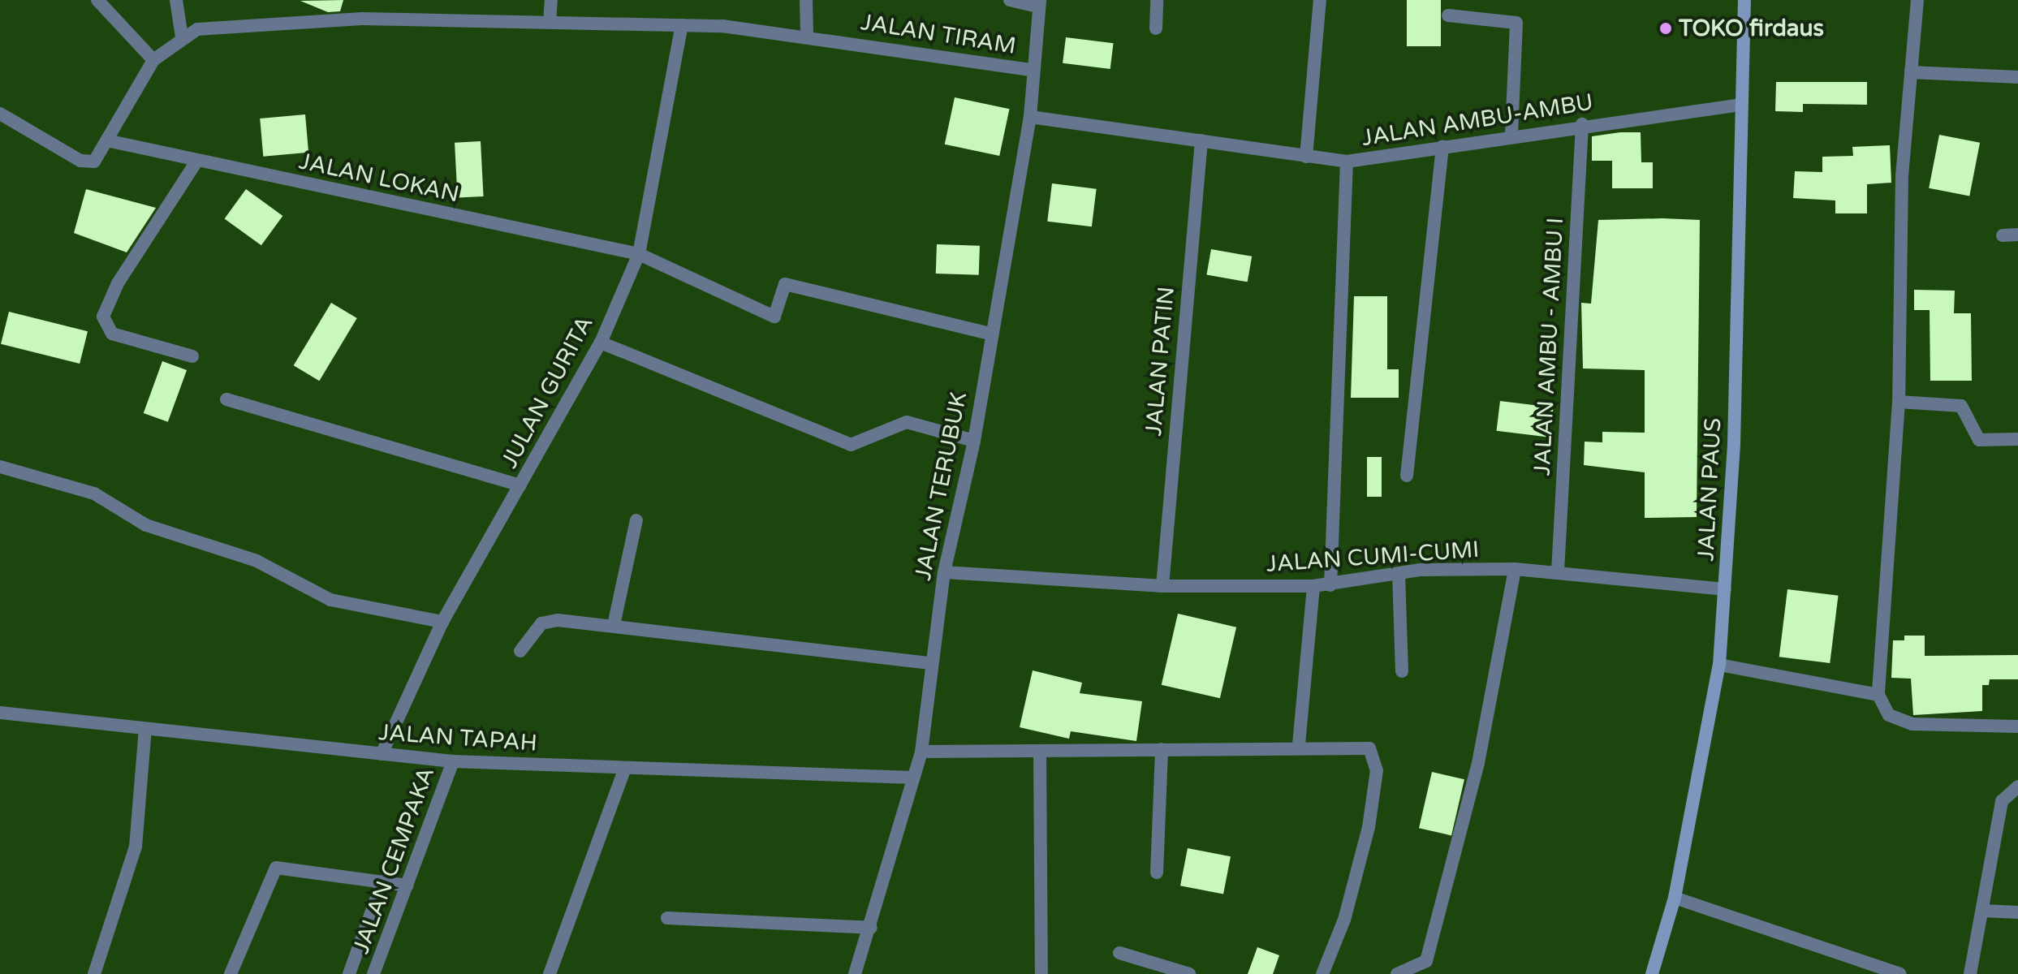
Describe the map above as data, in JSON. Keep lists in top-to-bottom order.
{
  "streets": {
    "main road": ["JALAN PAUS"],
    "street": [
      "JALAN TIRAM",
      "JALAN AMBU-AMBU",
      "JALAN LOKAN",
      "JALAN AMBU - AMBU I",
      "JALAN PATIN",
      "JULAN GURITA",
      "JALAN TERUBUK",
      "JALAN CUMI-CUMI",
      "JALAN TAPAH",
      "JALAN CEMPAKA"
    ]
  },
  "crossings": [
    ["JALAN TIRAM", "JULAN GURITA"],
    ["JALAN TIRAM", "JALAN TERUBUK"],
    ["JALAN AMBU-AMBU", "JALAN AMBU - AMBU I"],
    ["JALAN AMBU-AMBU", "JALAN PATIN"],
    ["JALAN AMBU-AMBU", "JALAN TERUBUK"],
    ["JALAN AMBU-AMBU", "JALAN PAUS"],
    ["JALAN LOKAN", "JULAN GURITA"],
    ["JALAN LOKAN", "JALAN TERUBUK"],
    ["JALAN AMBU - AMBU I", "JALAN CUMI-CUMI"],
    ["JALAN PATIN", "JALAN CUMI-CUMI"],
    ["JULAN GURITA", "JALAN TAPAH"],
    ["JALAN TERUBUK", "JALAN CUMI-CUMI"],
    ["JALAN TERUBUK", "JALAN TAPAH"],
    ["JALAN PAUS", "JALAN CUMI-CUMI"],
    ["JALAN TAPAH", "JALAN CEMPAKA"]
  ],
  "places": ["TOKO firdaus"]
}
